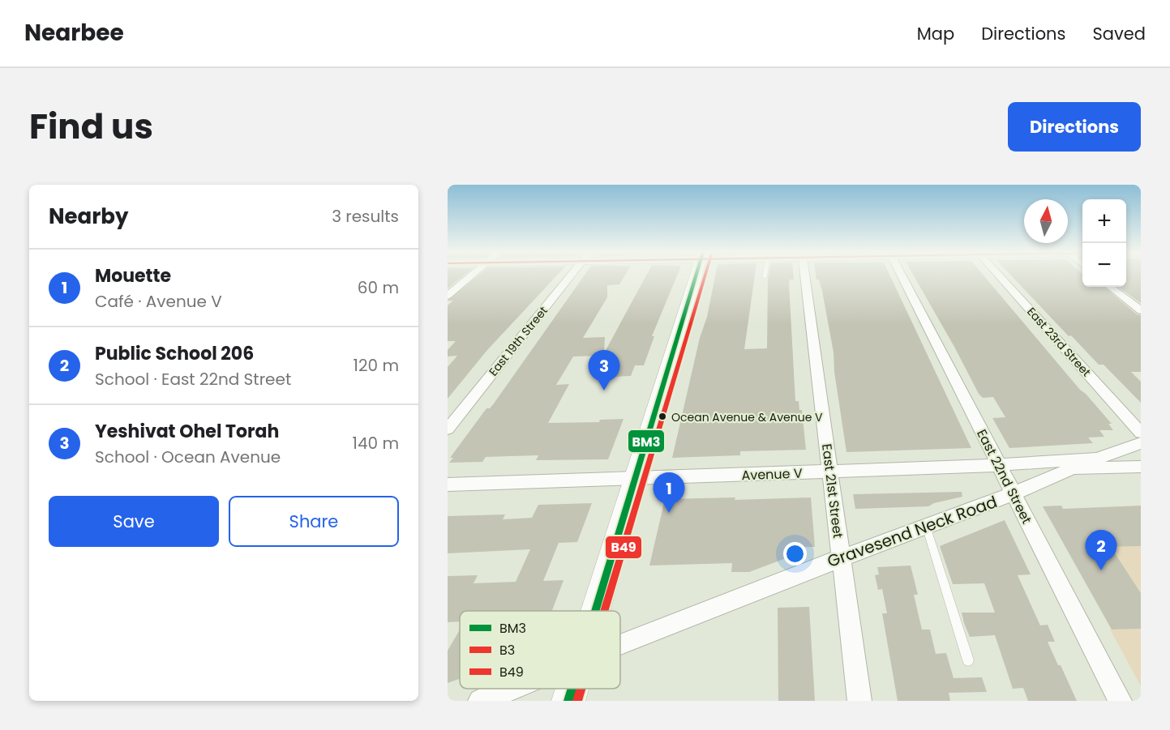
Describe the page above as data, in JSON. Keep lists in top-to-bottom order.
{
  "streets": {
    "street": [
      "East 19th Street",
      "East 23rd Street",
      "Avenue V",
      "East 22nd Street",
      "East 21st Street",
      "Gravesend Neck Road"
    ]
  },
  "crossings": [
    ["Avenue V", "East 22nd Street"],
    ["Avenue V", "East 21st Street"],
    ["East 22nd Street", "Gravesend Neck Road"],
    ["East 21st Street", "Gravesend Neck Road"]
  ],
  "places": ["Ocean Avenue & Avenue V"],
  "lines": ["transit line BM3", "transit line B49"],
  "legend": ["BM3", "B3", "B49"],
  "north": "top",
  "page": {
    "header": "Nearbee",
    "nav": ["Map", "Directions", "Saved"],
    "title": "Find us",
    "buttons": [
      "Directions",
      ["Save", "Share"]
    ],
    "heading": ["Nearby", "3 results"],
    "map_buttons": ["+", "−"],
    "list": [
      {
        "mark": "1",
        "name": "Mouette",
        "note": "Café · Avenue V",
        "value": "60 m"
      },
      {
        "mark": "2",
        "name": "Public School 206",
        "note": "School · East 22nd Street",
        "value": "120 m"
      },
      {
        "mark": "3",
        "name": "Yeshivat Ohel Torah",
        "note": "School · Ocean Avenue",
        "value": "140 m"
      }
    ],
    "pins": ["3", "1", "2"]
  }
}
